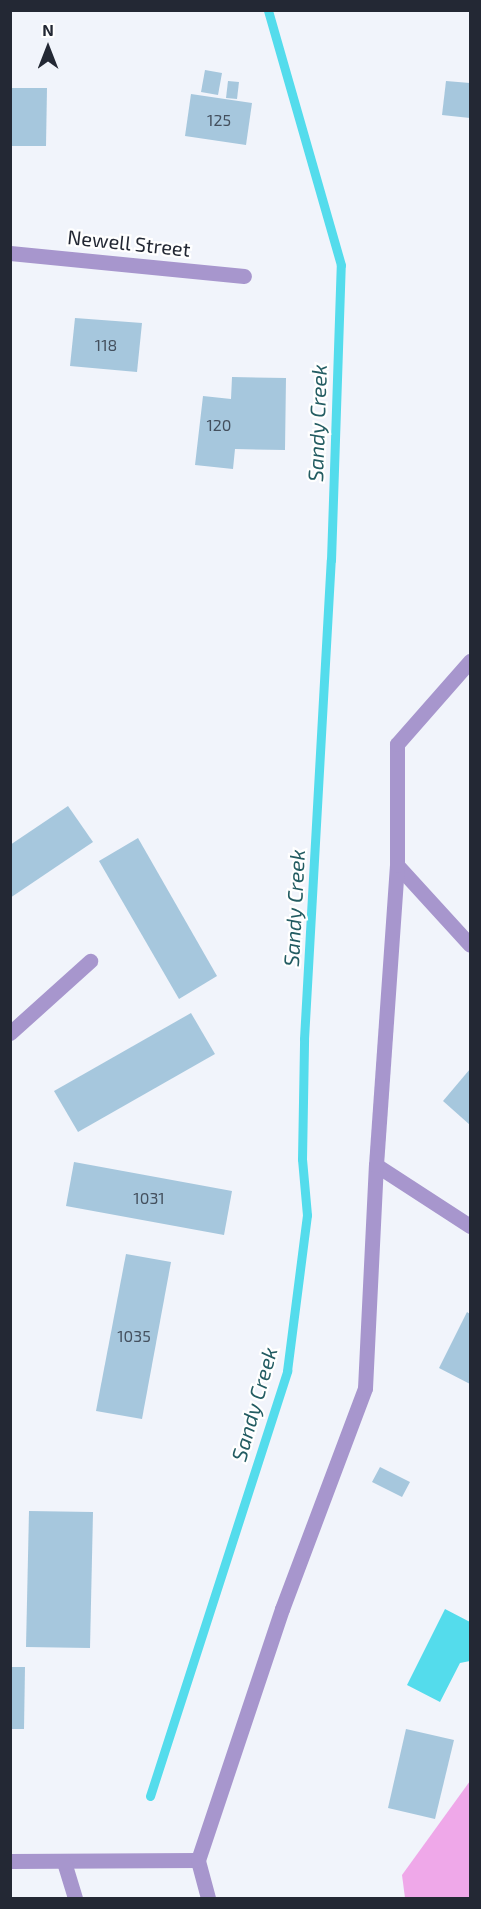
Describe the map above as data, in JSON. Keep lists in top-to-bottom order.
{
  "streets": {
    "street": ["Newell Street"]
  },
  "water": ["Sandy Creek"],
  "house_numbers": [
    "125",
    "118",
    "120",
    "1031",
    "1035"
  ],
  "north": "top"
}
